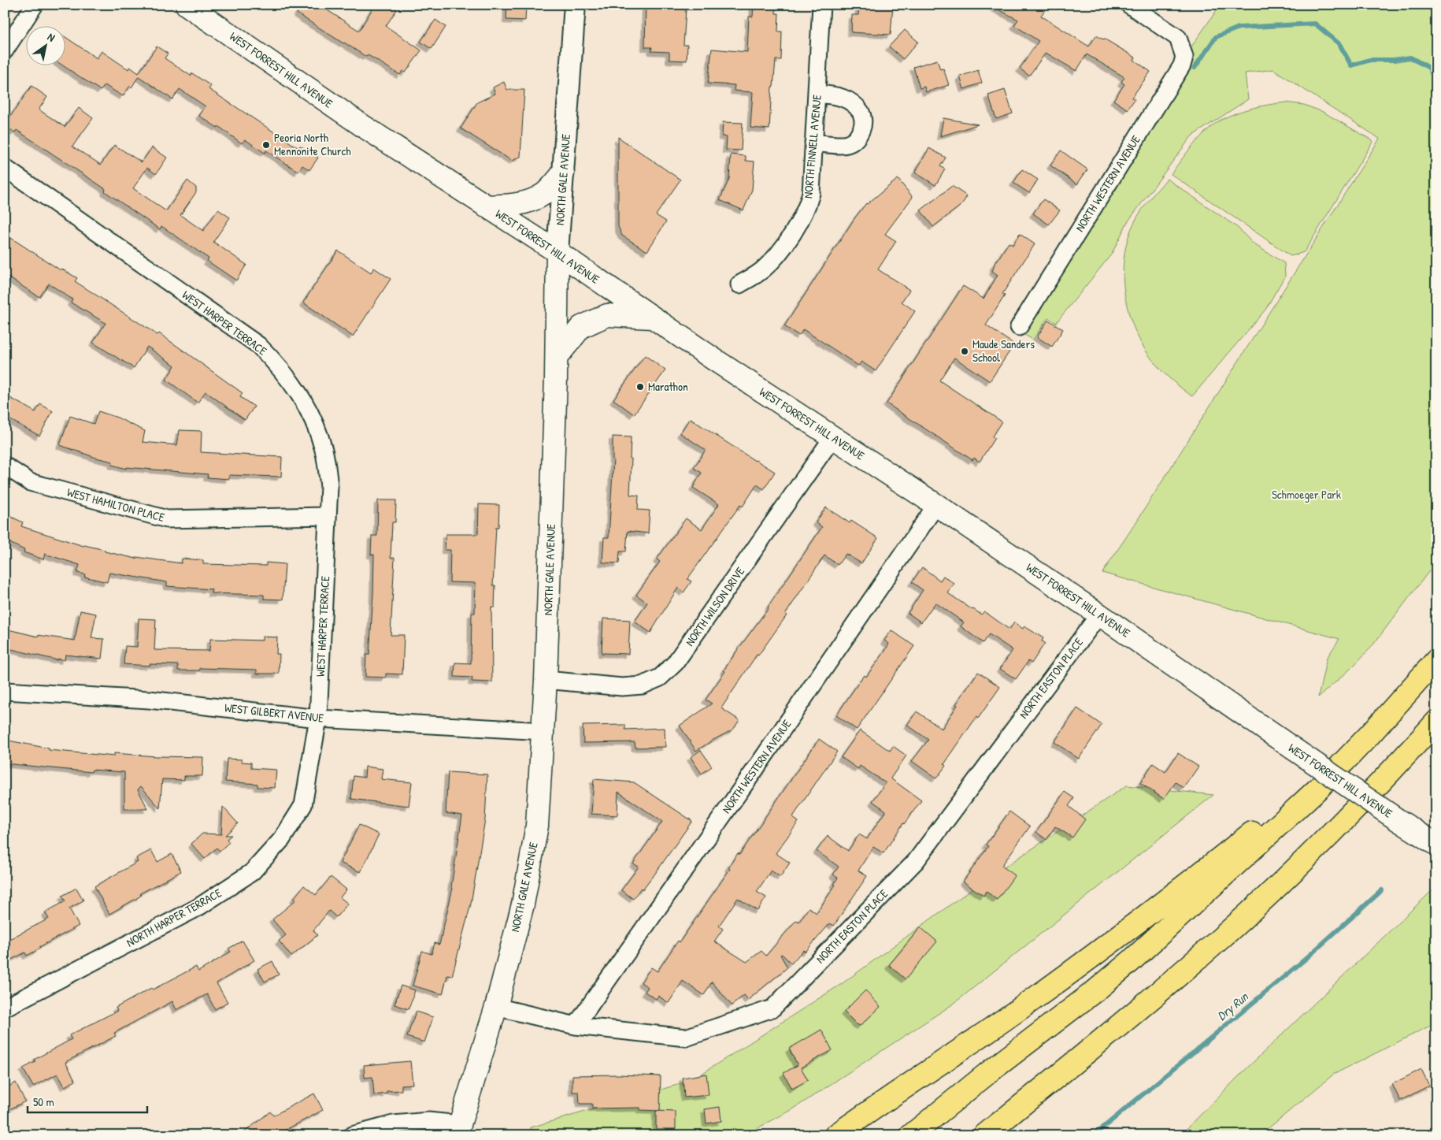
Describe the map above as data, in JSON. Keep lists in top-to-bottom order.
{
  "streets": {
    "main road": ["WEST FORREST HILL AVENUE", "NORTH GALE AVENUE"],
    "street": [
      "NORTH FINNELL AVENUE",
      "NORTH WESTERN AVENUE",
      "WEST HARPER TERRACE",
      "WEST HAMILTON PLACE",
      "NORTH WILSON DRIVE",
      "NORTH EASTON PLACE",
      "WEST GILBERT AVENUE",
      "NORTH HARPER TERRACE"
    ]
  },
  "crossings": [
    ["WEST FORREST HILL AVENUE", "NORTH GALE AVENUE"],
    ["WEST FORREST HILL AVENUE", "NORTH WESTERN AVENUE"],
    ["WEST FORREST HILL AVENUE", "NORTH WILSON DRIVE"],
    ["WEST FORREST HILL AVENUE", "NORTH EASTON PLACE"],
    ["NORTH GALE AVENUE", "NORTH WILSON DRIVE"],
    ["NORTH GALE AVENUE", "NORTH EASTON PLACE"],
    ["NORTH GALE AVENUE", "WEST GILBERT AVENUE"],
    ["NORTH WESTERN AVENUE", "NORTH EASTON PLACE"],
    ["WEST HARPER TERRACE", "WEST HAMILTON PLACE"],
    ["WEST HARPER TERRACE", "WEST GILBERT AVENUE"],
    ["WEST HARPER TERRACE", "NORTH HARPER TERRACE"],
    ["WEST GILBERT AVENUE", "NORTH HARPER TERRACE"]
  ],
  "water": ["Dry Run"],
  "parks": ["Schmoeger Park"],
  "places": ["Peoria North Mennonite Church", "Maude Sanders School", "Marathon"],
  "scale_bar": "50 m",
  "north": "top right"
}
